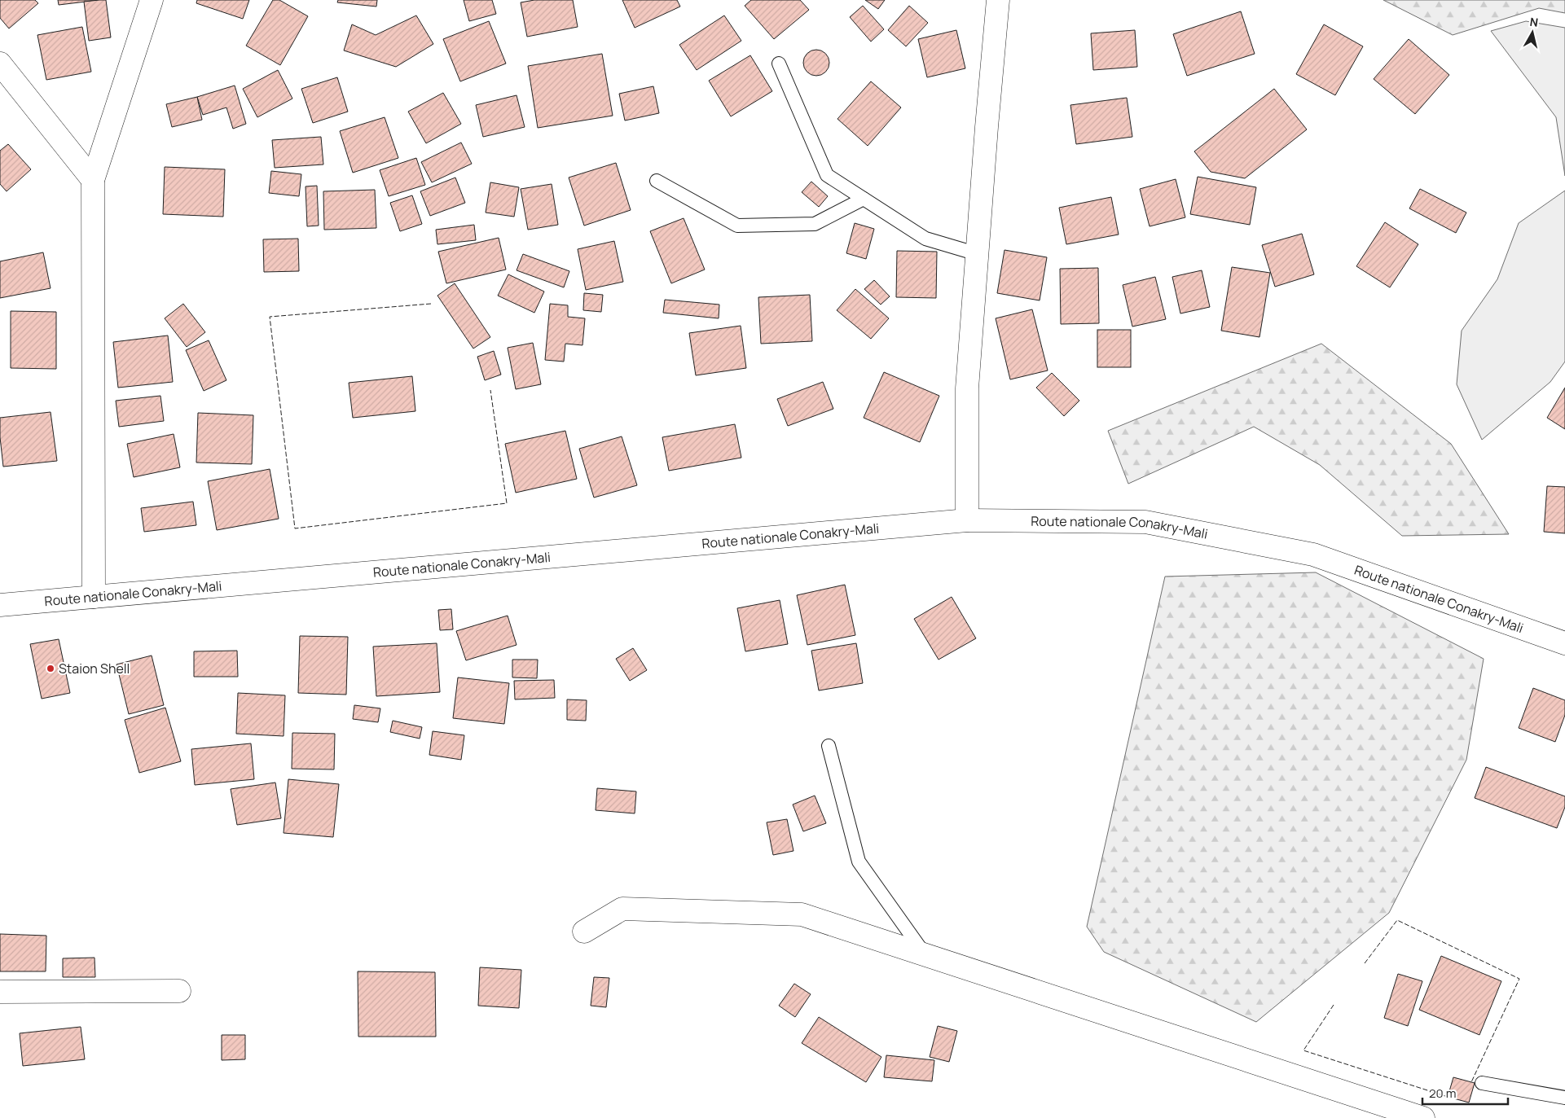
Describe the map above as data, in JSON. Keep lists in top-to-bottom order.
{
  "streets": {
    "main road": ["Route nationale Conakry-Mali"]
  },
  "places": ["Staion Shell"],
  "scale_bar": "20 m",
  "north": "top"
}
